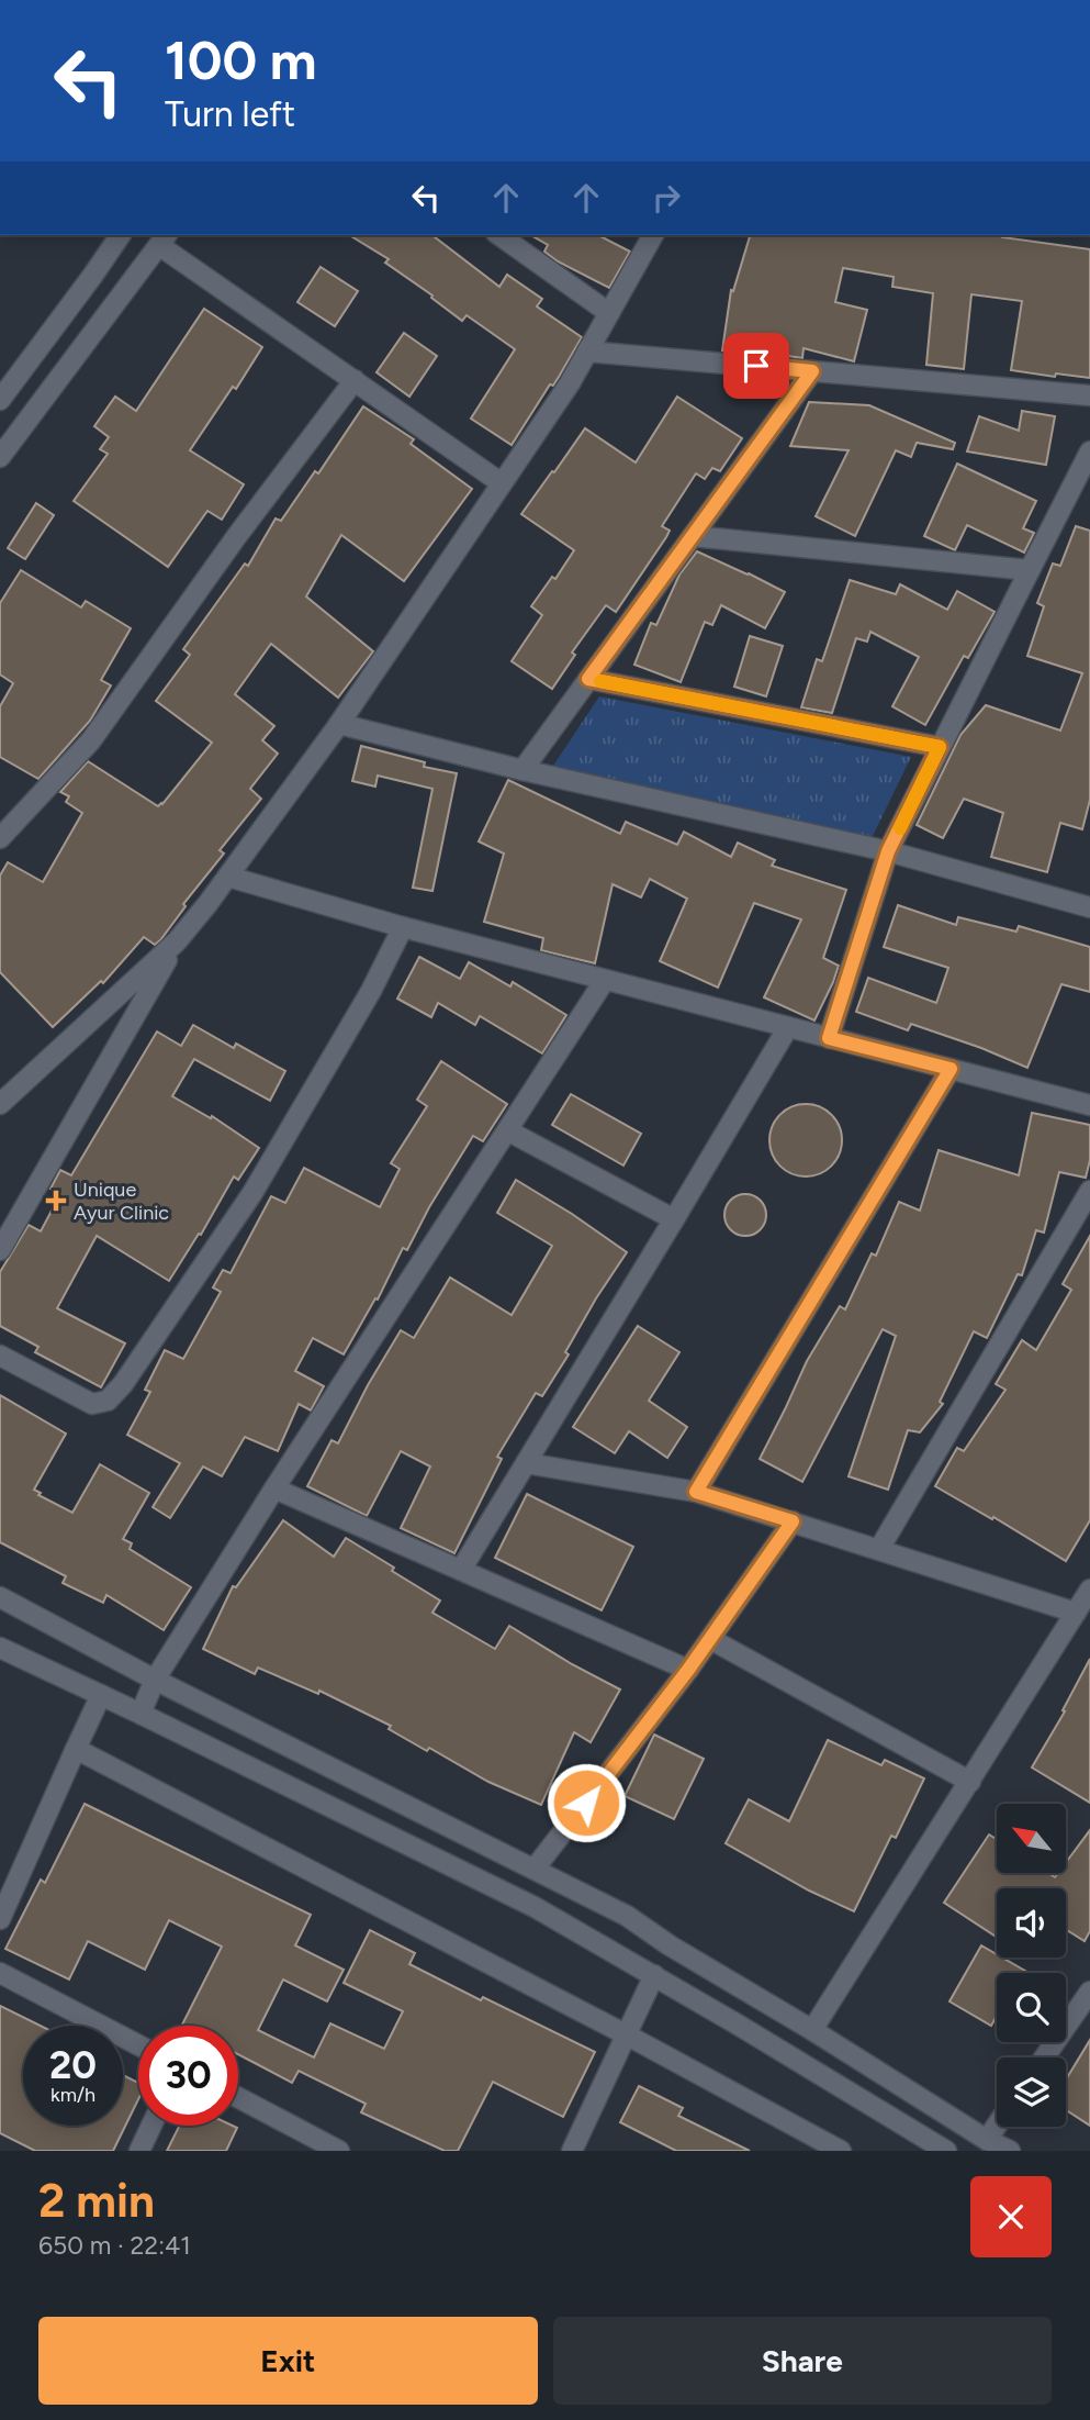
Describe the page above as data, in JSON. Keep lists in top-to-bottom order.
{
  "places": {
    "health": ["Unique Ayur Clinic"]
  },
  "north": "top left",
  "page": {
    "turn": ["100 m", "Turn left"],
    "speed": "20 km/h",
    "limit": "30",
    "heading": ["2 min", "650 m · 22:41"],
    "buttons": ["Exit", "Share"]
  }
}
